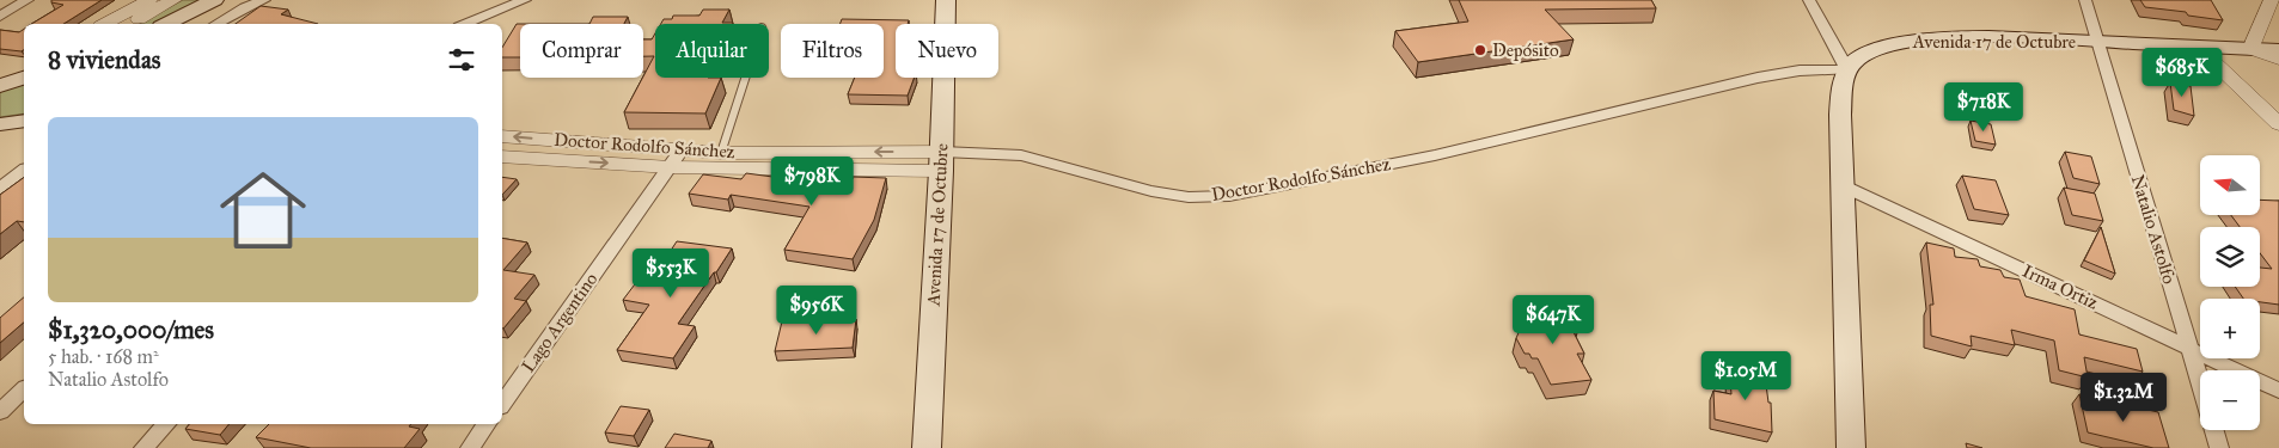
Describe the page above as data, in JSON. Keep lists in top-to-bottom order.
{
  "streets": {
    "main road": ["Avenida 17 de Octubre"],
    "street": [
      "Doctor Rodolfo Sánchez",
      "Natalio Astolfo",
      "Irma Ortiz",
      "Lago Argentino"
    ]
  },
  "crossings": [
    ["Avenida 17 de Octubre", "Doctor Rodolfo Sánchez"],
    ["Avenida 17 de Octubre", "Natalio Astolfo"],
    ["Doctor Rodolfo Sánchez", "Lago Argentino"],
    ["Natalio Astolfo", "Irma Ortiz"]
  ],
  "places": ["Depósito"],
  "north": "left",
  "page": {
    "chip": [
      "Comprar",
      "Alquilar",
      "Filtros",
      "Nuevo"
    ],
    "heading": "8 viviendas",
    "price": [
      "$685K",
      "$718K",
      "$798K",
      "$553K",
      "$956K",
      "$647K",
      "$1.05M",
      "$1.32M"
    ],
    "list": [
      {
        "name": "$1,320,000/mes",
        "note": "5 hab. · 168 m² · Natalio Astolfo"
      }
    ],
    "map_buttons": ["+", "−"]
  }
}
